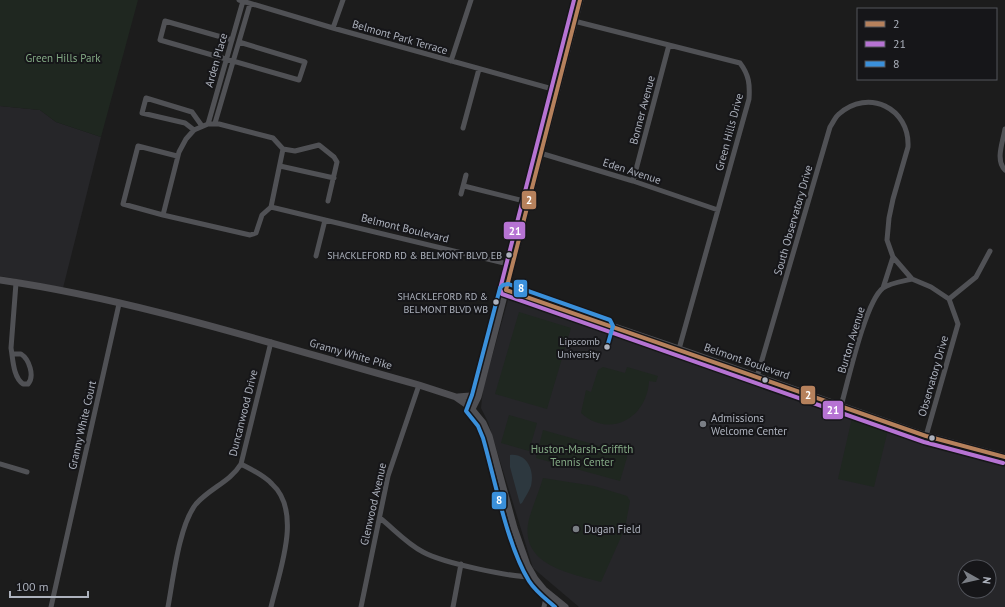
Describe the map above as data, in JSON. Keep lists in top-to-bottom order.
{
  "streets": {
    "street": [
      "Belmont Park Terrace",
      "Arden Place",
      "Bonner Avenue",
      "Green Hills Drive",
      "Eden Avenue",
      "South Observatory Drive",
      "Belmont Boulevard",
      "Burton Avenue",
      "Granny White Pike",
      "Observatory Drive",
      "Duncanwood Drive",
      "Granny White Court",
      "Glenwood Avenue"
    ]
  },
  "crossings": [
    ["Belmont Park Terrace", "Arden Place"],
    ["Arden Place", "Belmont Boulevard"],
    ["Bonner Avenue", "Green Hills Drive"],
    ["Bonner Avenue", "Eden Avenue"],
    ["Green Hills Drive", "Eden Avenue"],
    ["Green Hills Drive", "Belmont Boulevard"],
    ["South Observatory Drive", "Belmont Boulevard"],
    ["South Observatory Drive", "Burton Avenue"],
    ["Belmont Boulevard", "Burton Avenue"],
    ["Belmont Boulevard", "Observatory Drive"],
    ["Granny White Pike", "Duncanwood Drive"],
    ["Granny White Pike", "Granny White Court"],
    ["Granny White Pike", "Glenwood Avenue"]
  ],
  "parks": ["Green Hills Park", "Huston-Marsh-Griffith Tennis Center"],
  "places": [
    "SHACKLEFORD RD & BELMONT BLVD EB",
    "SHACKLEFORD RD & BELMONT BLVD WB",
    "Lipscomb University",
    "Admissions Welcome Center",
    "Dugan Field"
  ],
  "lines": ["transit line 2", "transit line 21", "transit line 8"],
  "legend": ["2", "21", "8"],
  "scale_bar": "100 m",
  "north": "right"
}
